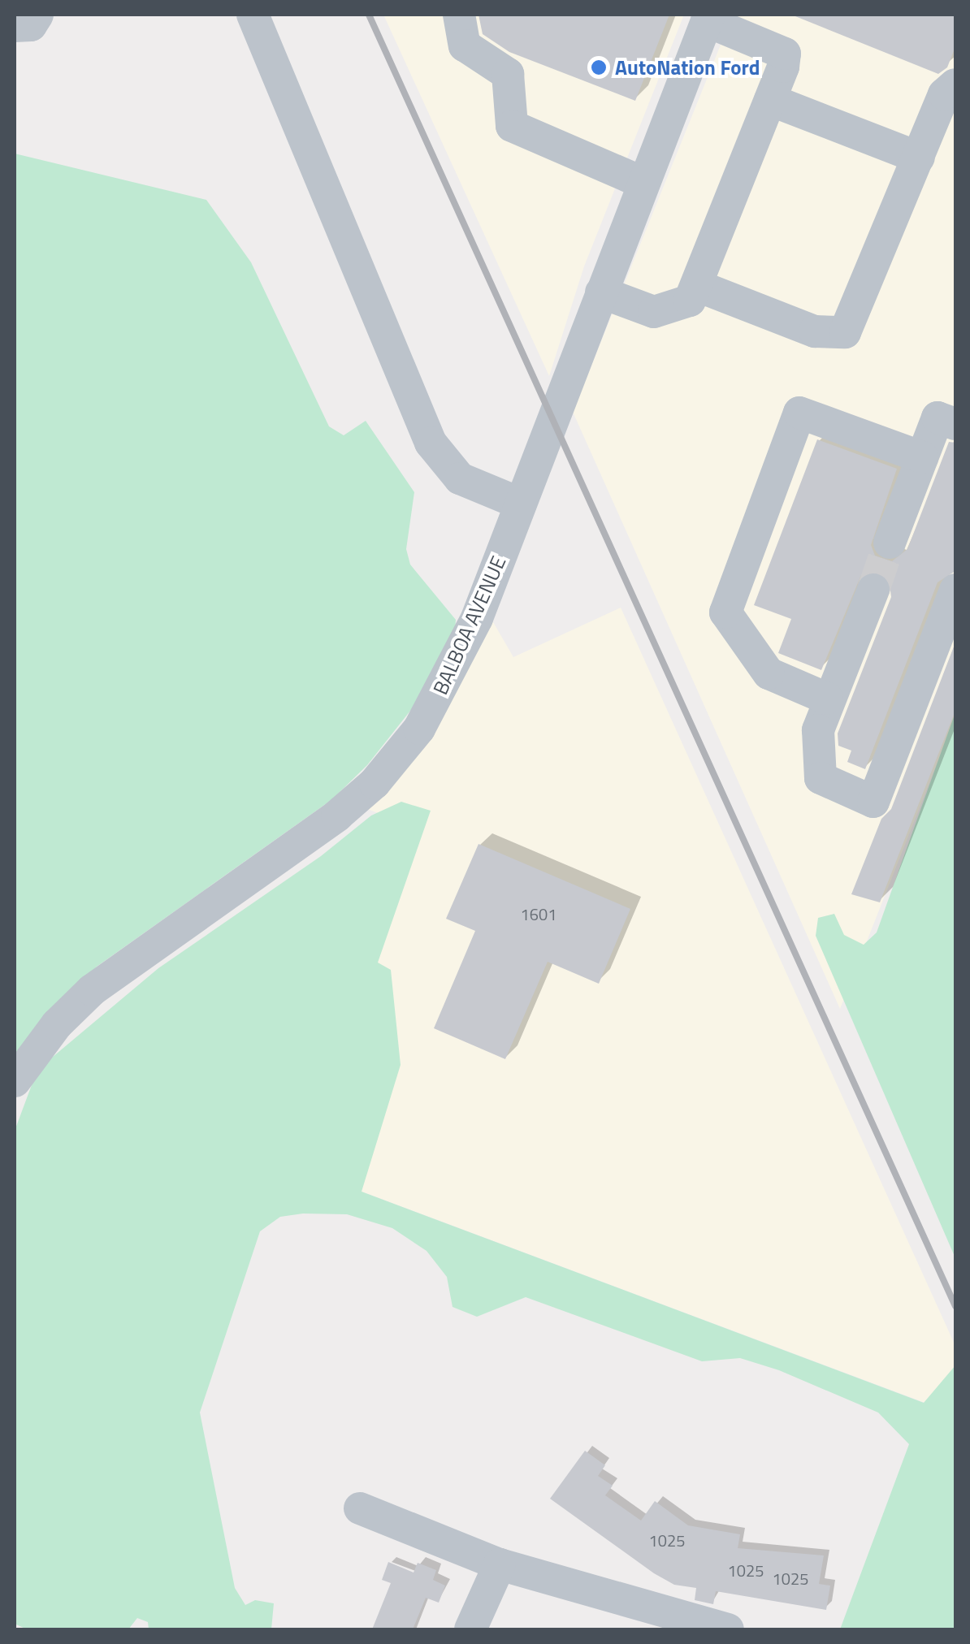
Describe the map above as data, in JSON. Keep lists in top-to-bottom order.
{
  "streets": {
    "street": ["BALBOA AVENUE"]
  },
  "places": ["AutoNation Ford"],
  "house_numbers": [
    "1601",
    "1025",
    "1025",
    "1025"
  ]
}
